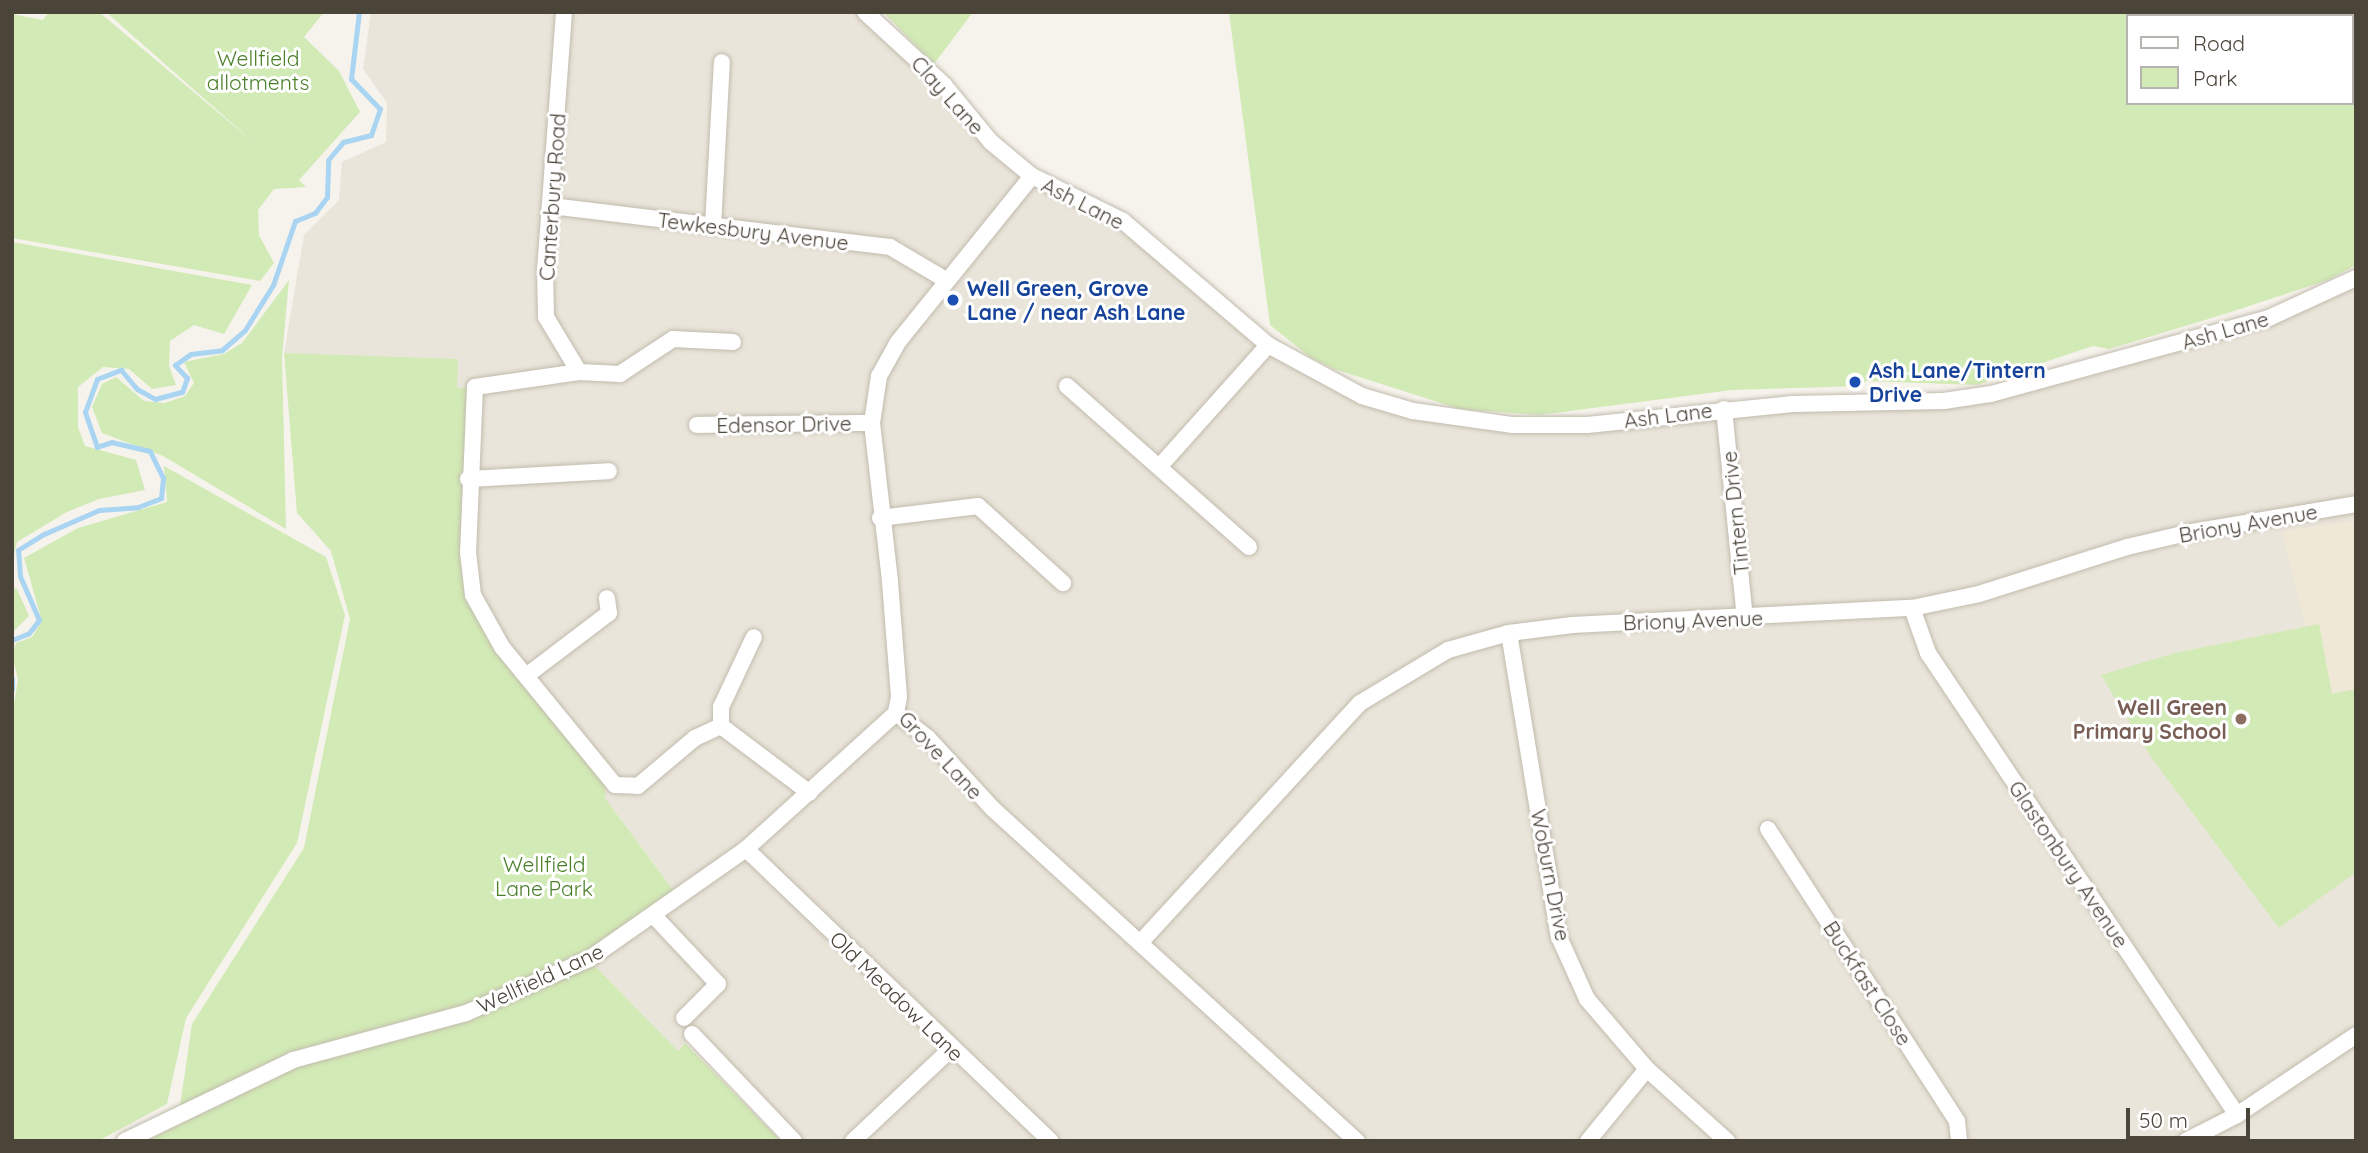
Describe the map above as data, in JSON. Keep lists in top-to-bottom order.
{
  "streets": {
    "street": [
      "Clay Lane",
      "Canterbury Road",
      "Ash Lane",
      "Tewkesbury Avenue",
      "Edensor Drive",
      "Tintern Drive",
      "Briony Avenue",
      "Grove Lane",
      "Glastonbury Avenue",
      "Woburn Drive",
      "Wellfield Lane",
      "Buckfast Close",
      "Old Meadow Lane"
    ]
  },
  "crossings": [
    ["Clay Lane", "Ash Lane"],
    ["Clay Lane", "Grove Lane"],
    ["Canterbury Road", "Tewkesbury Avenue"],
    ["Ash Lane", "Tintern Drive"],
    ["Ash Lane", "Grove Lane"],
    ["Tewkesbury Avenue", "Grove Lane"],
    ["Edensor Drive", "Grove Lane"],
    ["Tintern Drive", "Briony Avenue"],
    ["Briony Avenue", "Grove Lane"],
    ["Briony Avenue", "Glastonbury Avenue"],
    ["Briony Avenue", "Woburn Drive"],
    ["Grove Lane", "Wellfield Lane"],
    ["Wellfield Lane", "Old Meadow Lane"]
  ],
  "parks": ["Wellfield allotments", "Wellfield Lane Park"],
  "places": ["Well Green, Grove Lane / near Ash Lane", "Ash Lane/Tintern Drive", "Well Green Primary School"],
  "legend": ["Road", "Park"],
  "scale_bar": "50 m"
}
